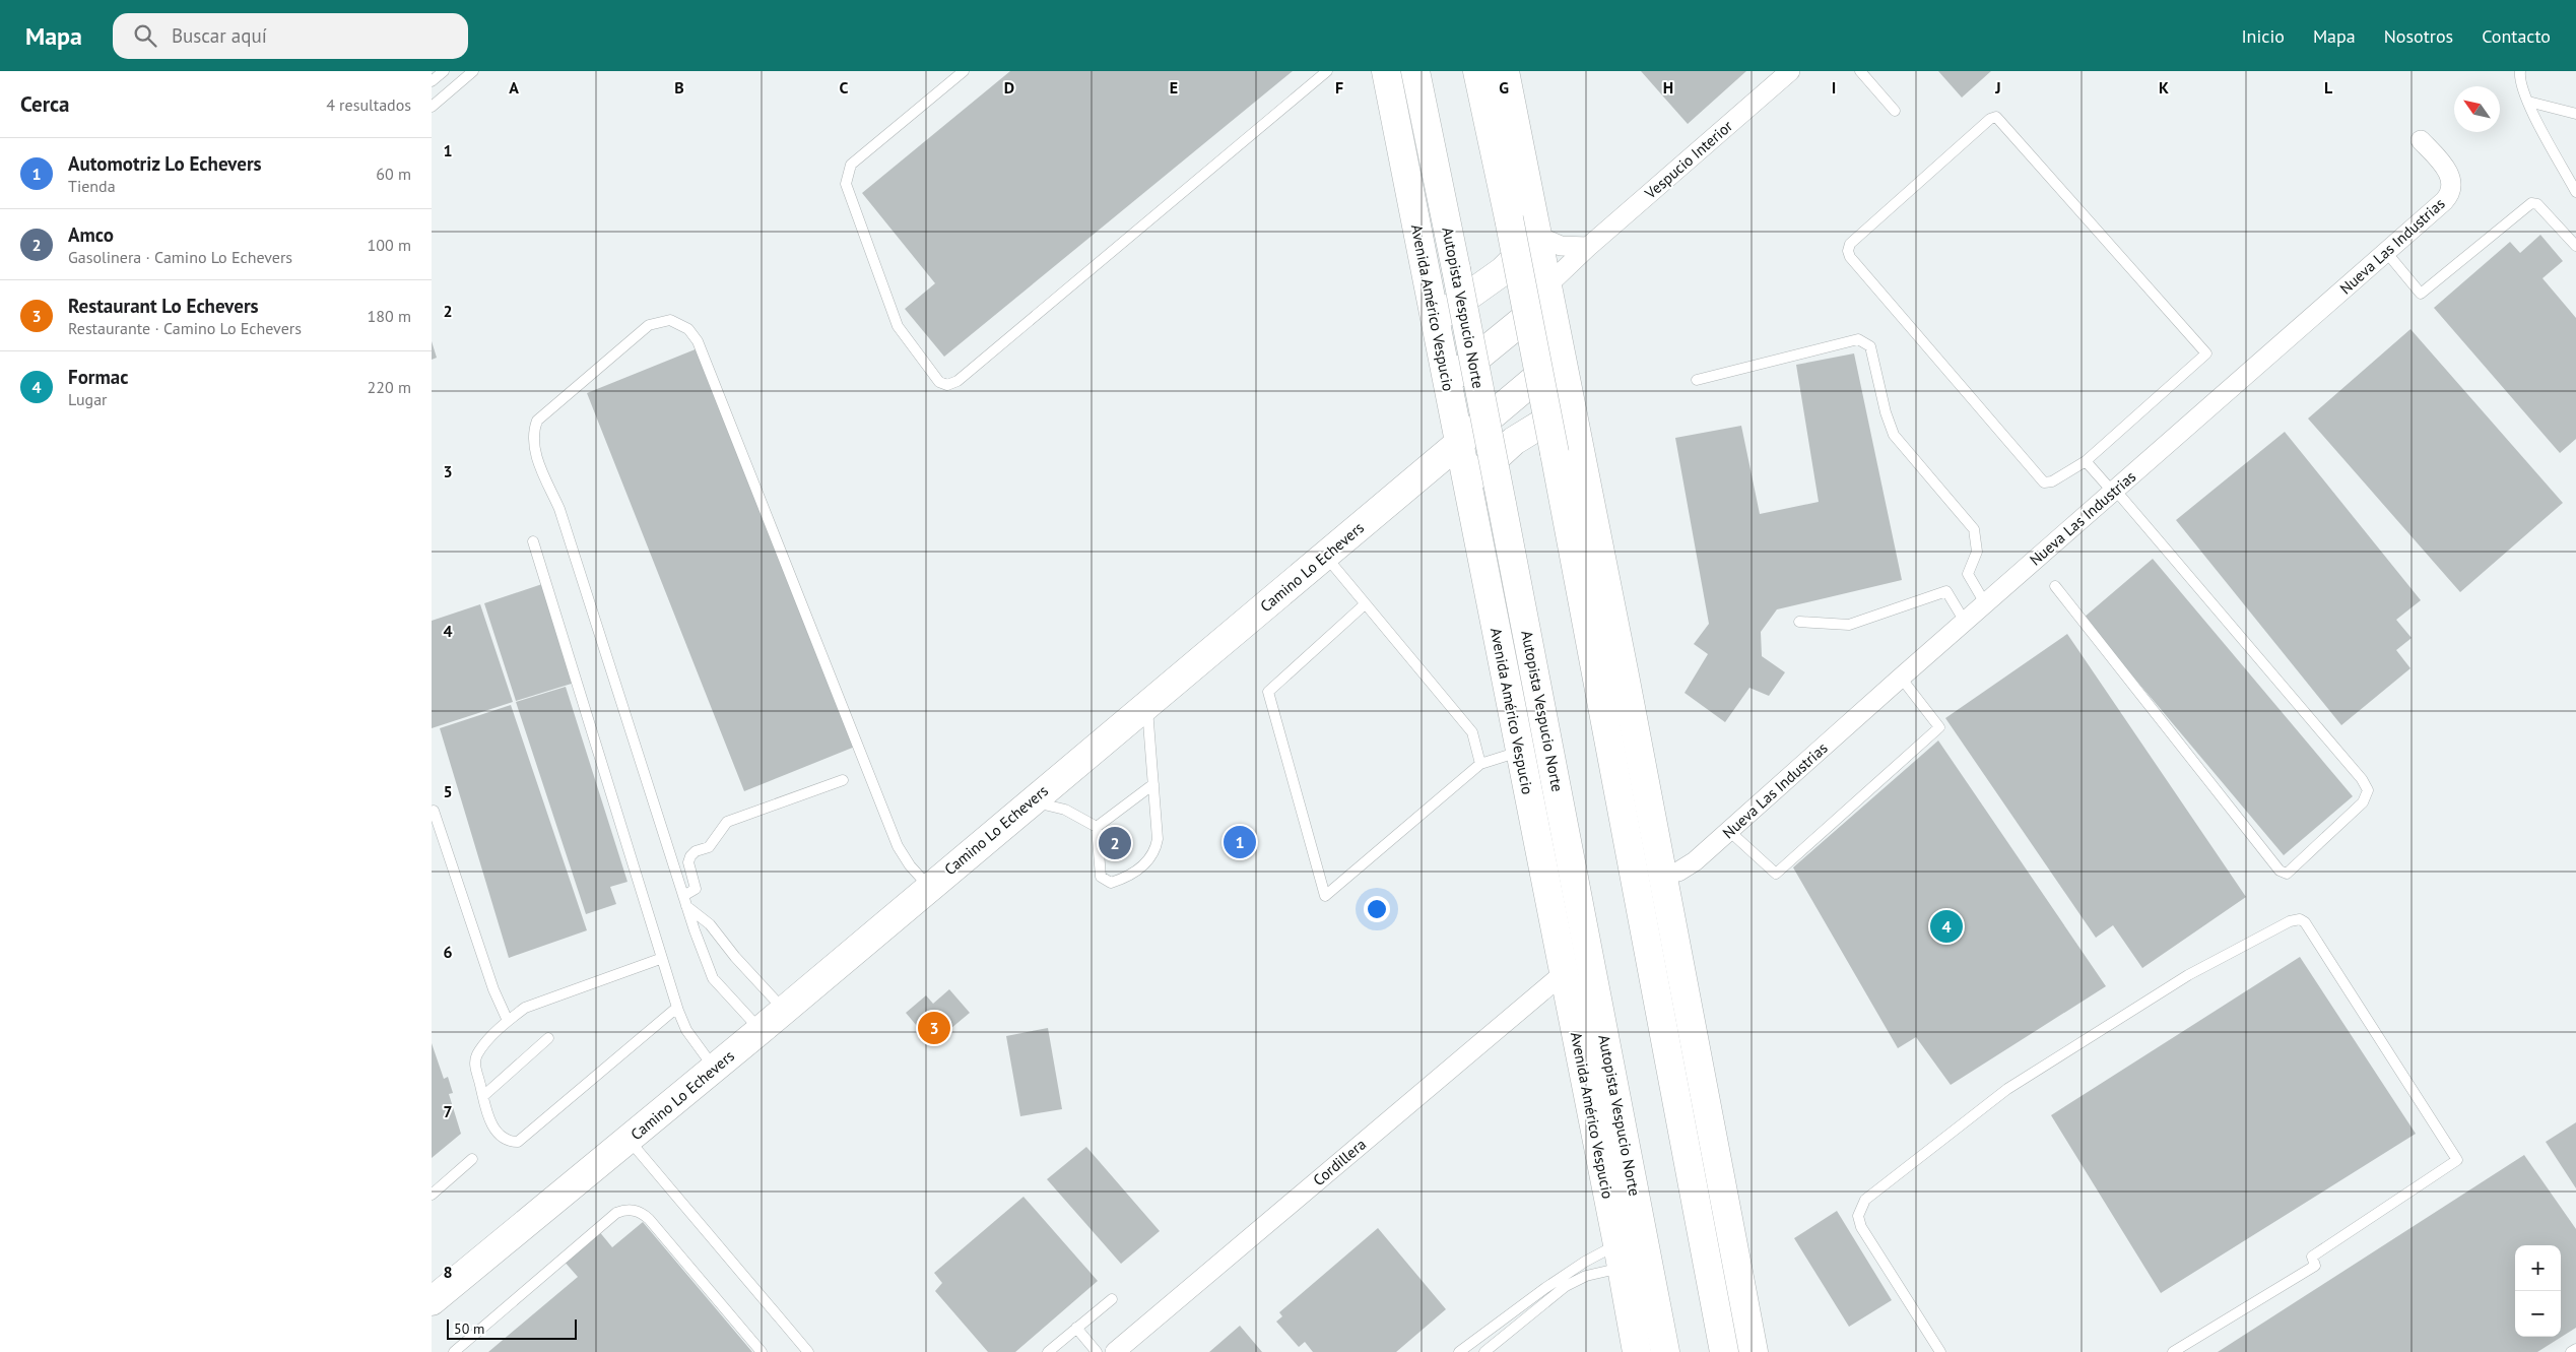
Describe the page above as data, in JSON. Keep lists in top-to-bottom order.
{
  "streets": {
    "main road": ["Avenida Américo Vespucio", "Autopista Vespucio Norte", "Camino Lo Echevers"],
    "street": ["Vespucio Interior", "Nueva Las Industrias", "Cordillera"]
  },
  "crossings": [
    ["Avenida Américo Vespucio", "Camino Lo Echevers"],
    ["Avenida Américo Vespucio", "Cordillera"]
  ],
  "scale_bar": "50 m",
  "north": "top left",
  "page": {
    "header": "Mapa",
    "search": "Buscar aquí",
    "nav": [
      "Inicio",
      "Mapa",
      "Nosotros",
      "Contacto"
    ],
    "heading": ["Cerca", "4 resultados"],
    "list": [
      {
        "mark": "1",
        "name": "Automotriz Lo Echevers",
        "note": "Tienda",
        "value": "60 m"
      },
      {
        "mark": "2",
        "name": "Amco",
        "note": "Gasolinera · Camino Lo Echevers",
        "value": "100 m"
      },
      {
        "mark": "3",
        "name": "Restaurant Lo Echevers",
        "note": "Restaurante · Camino Lo Echevers",
        "value": "180 m"
      },
      {
        "mark": "4",
        "name": "Formac",
        "note": "Lugar",
        "value": "220 m"
      }
    ],
    "pins": [
      "1",
      "2",
      "4",
      "3"
    ],
    "map_buttons": ["+", "−"],
    "scale": "50 m"
  },
  "grid": {
    "columns": [
      "A",
      "B",
      "C",
      "D",
      "E",
      "F",
      "G",
      "H",
      "I",
      "J",
      "K",
      "L"
    ],
    "rows": [
      "1",
      "2",
      "3",
      "4",
      "5",
      "6",
      "7",
      "8"
    ]
  }
}
